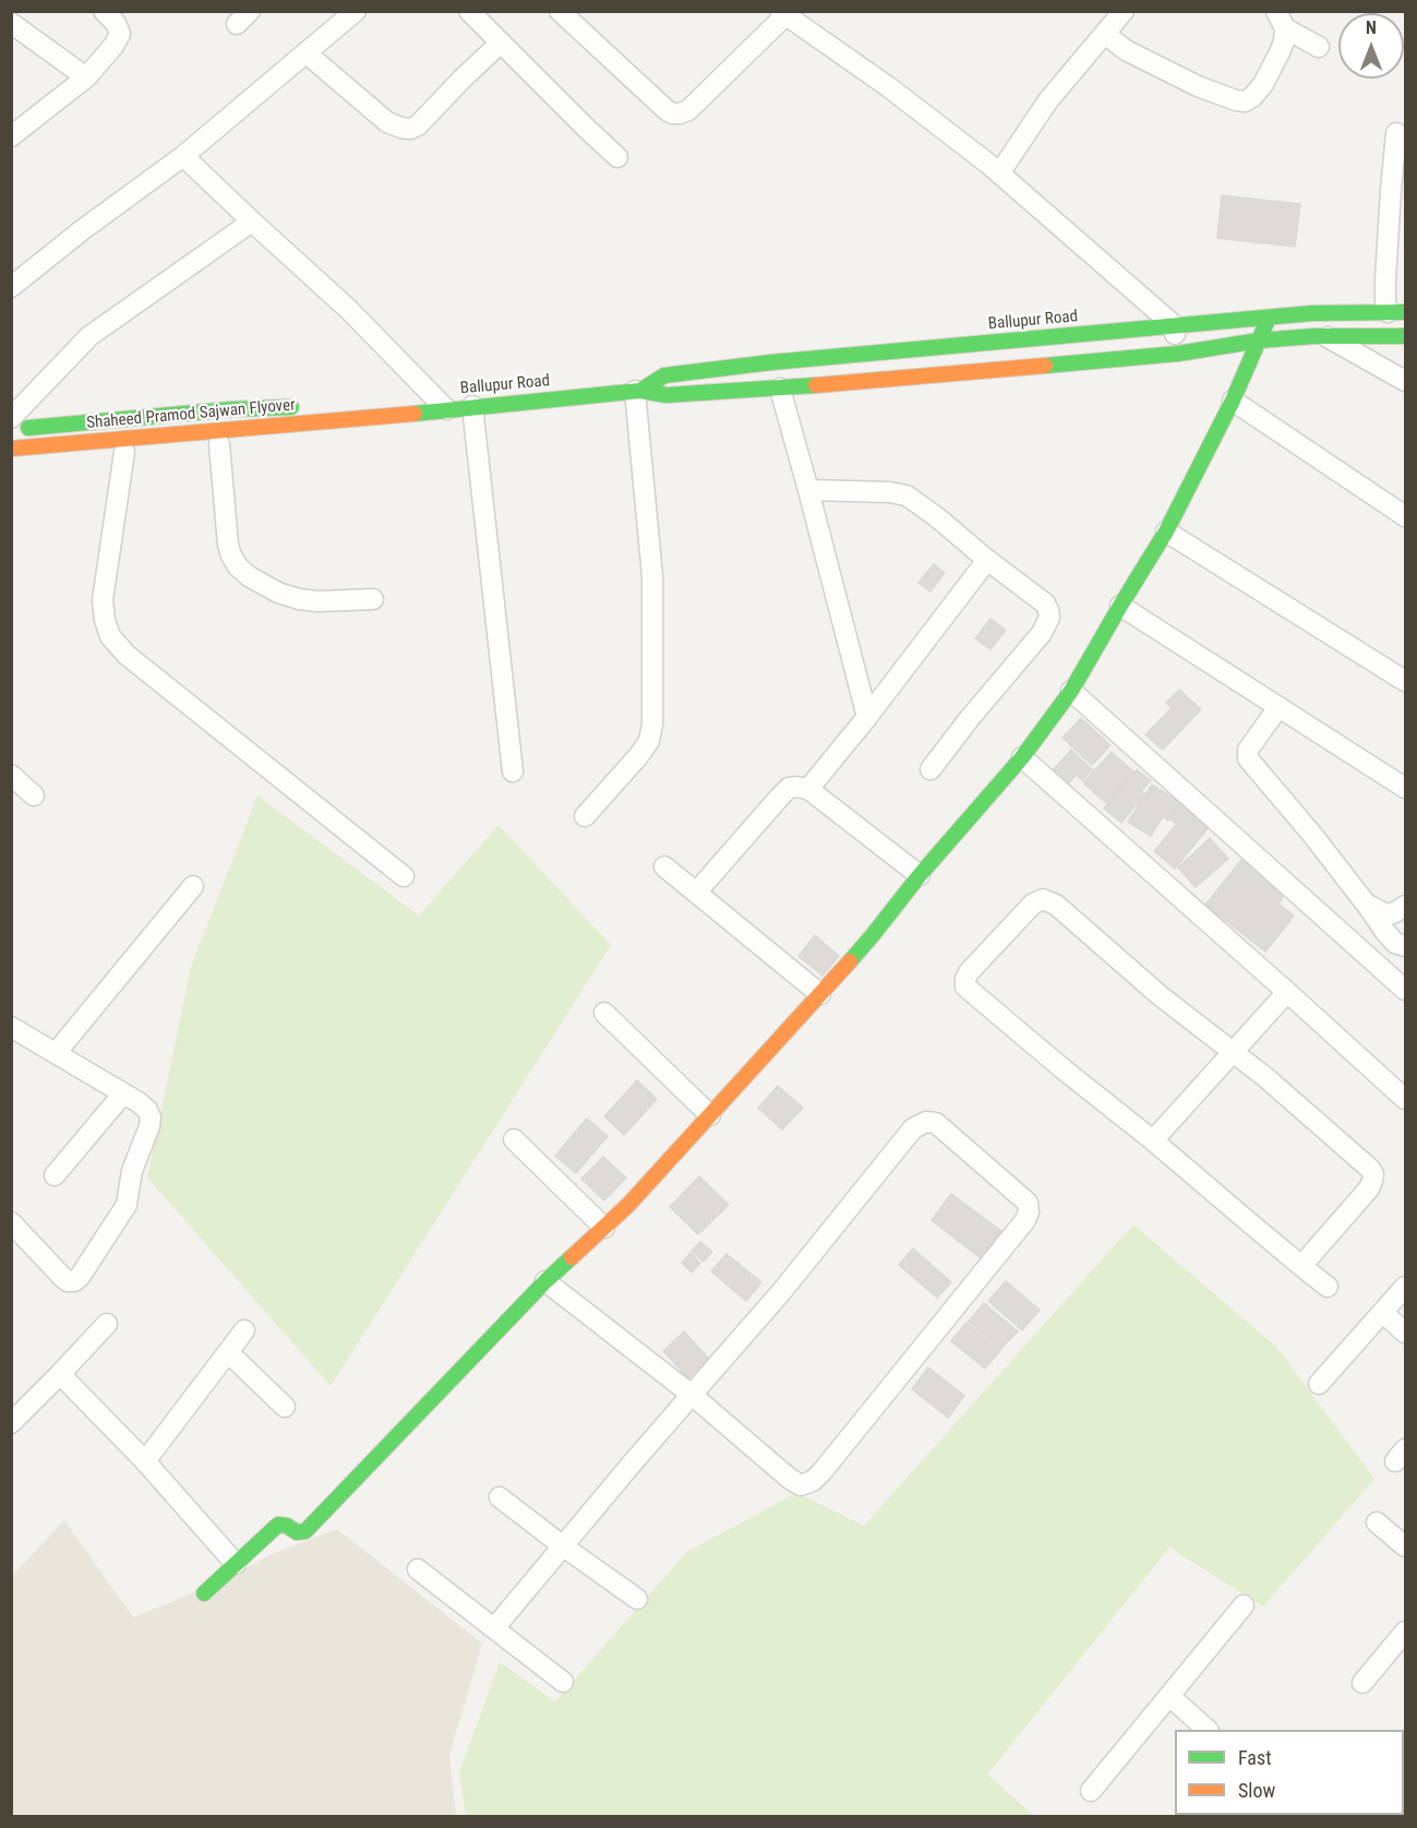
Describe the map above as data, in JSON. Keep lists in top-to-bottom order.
{
  "streets": {
    "street": ["Ballupur Road", "Shaheed Pramod Sajwan Flyover"]
  },
  "crossings": [
    ["Ballupur Road", "Shaheed Pramod Sajwan Flyover"]
  ],
  "legend": ["Fast", "Slow"],
  "north": "top"
}
